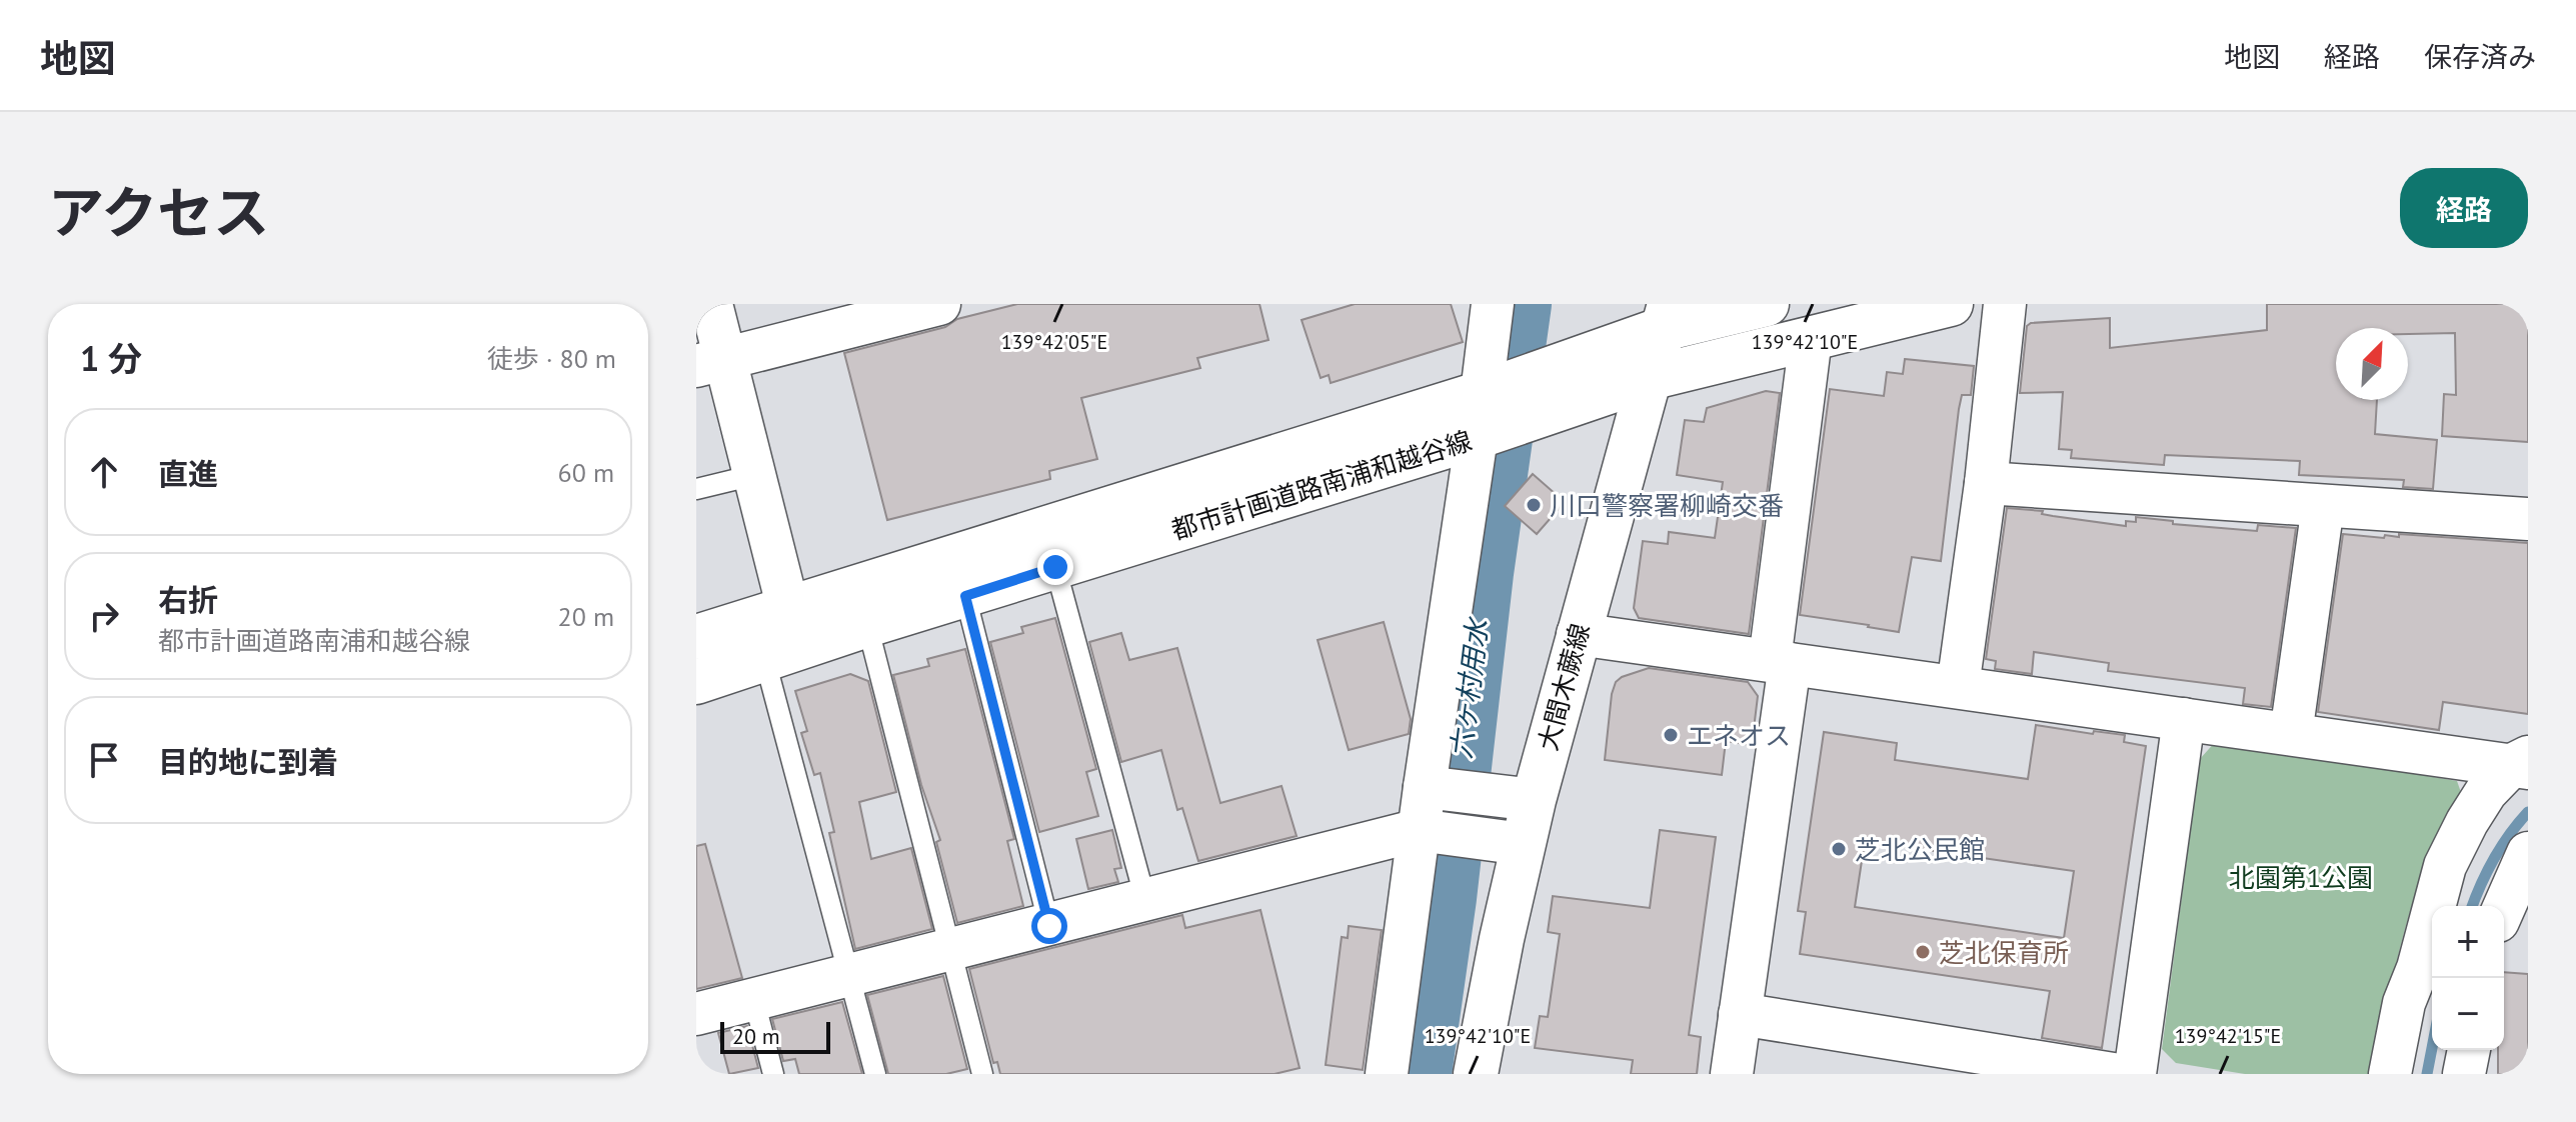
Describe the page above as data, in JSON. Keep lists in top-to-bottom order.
{
  "streets": {
    "street": ["都市計画道路南浦和越谷線", "大間木蕨線"]
  },
  "crossings": [
    ["都市計画道路南浦和越谷線", "大間木蕨線"]
  ],
  "water": ["六ヶ村用水"],
  "parks": ["北園第1公園"],
  "places": [
    "川口警察署柳崎交番",
    "エネオス",
    "芝北公民館",
    "芝北保育所"
  ],
  "scale_bar": "20 m",
  "north": "top right",
  "page": {
    "header": "地図",
    "nav": ["地図", "経路", "保存済み"],
    "title": "アクセス",
    "buttons": "経路",
    "heading": ["1 分", "徒歩 · 80 m"],
    "list": [
      ["直進", "60 m"],
      ["右折", "都市計画道路南浦和越谷線", "20 m"],
      "目的地に到着"
    ],
    "map_buttons": ["+", "−"],
    "scale": "20 m"
  },
  "coordinates": ["139°42'05\"E", "139°42'10\"E", "139°42'15\"E"]
}
